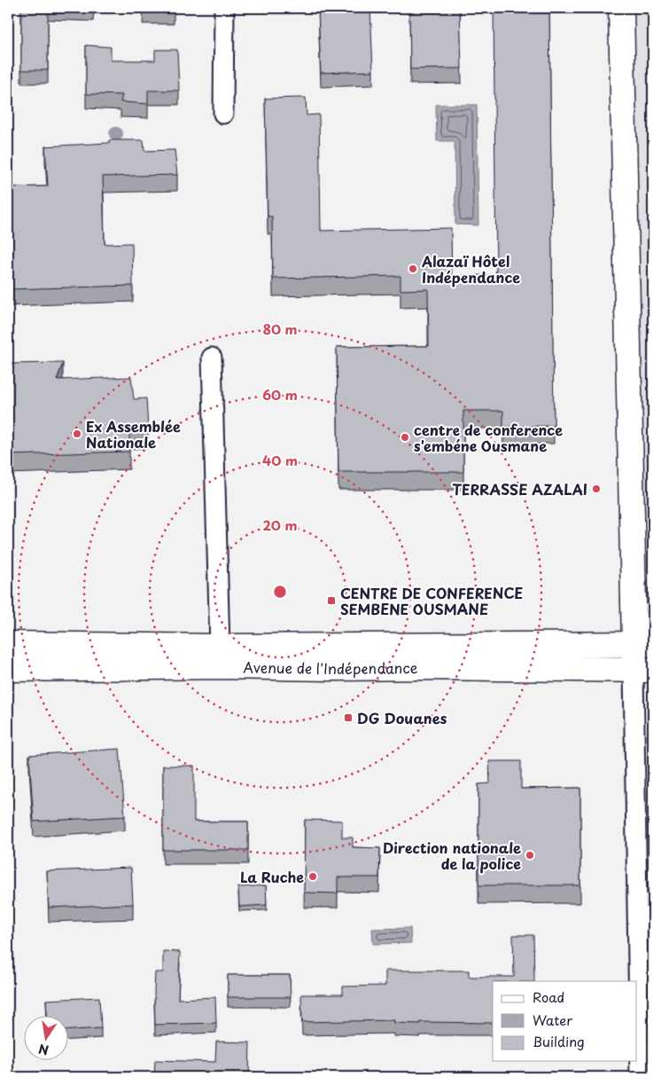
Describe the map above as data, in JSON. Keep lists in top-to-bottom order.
{
  "streets": {
    "main road": ["Avenue de l'Indépendance"]
  },
  "places": {
    "other": [
      "Alazaï Hôtel Indépendance",
      "Ex Assemblée Nationale",
      "centre de conference s'embéne Ousmane",
      "TERRASSE AZALAI",
      "Direction nationale de la police",
      "La Ruche"
    ],
    "transit": ["CENTRE DE CONFERENCE SEMBENE OUSMANE", "DG Douanes"]
  },
  "legend": ["Road", "Water", "Building"],
  "north": "bottom",
  "rings": [
    "80 m",
    "60 m",
    "40 m",
    "20 m"
  ]
}
